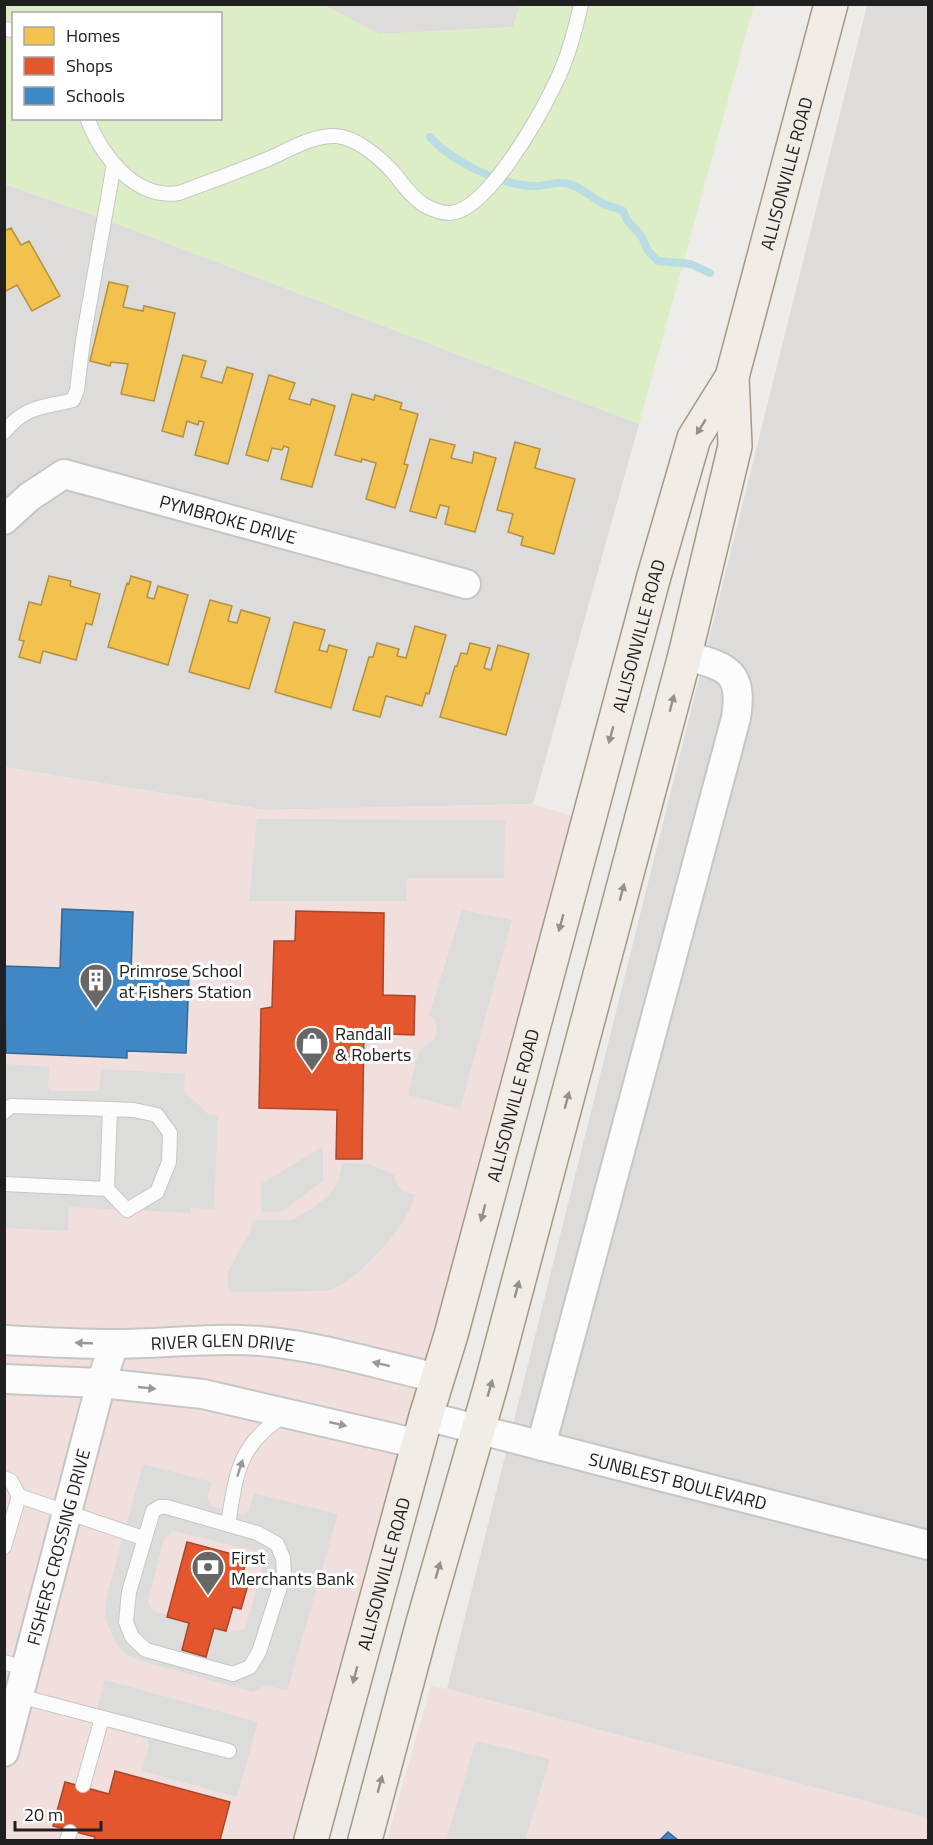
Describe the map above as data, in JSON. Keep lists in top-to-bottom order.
{
  "streets": {
    "main road": ["ALLISONVILLE ROAD"],
    "street": [
      "PYMBROKE DRIVE",
      "RIVER GLEN DRIVE",
      "SUNBLEST BOULEVARD",
      "FISHERS CROSSING DRIVE"
    ]
  },
  "crossings": [
    ["ALLISONVILLE ROAD", "RIVER GLEN DRIVE"],
    ["ALLISONVILLE ROAD", "SUNBLEST BOULEVARD"],
    ["RIVER GLEN DRIVE", "FISHERS CROSSING DRIVE"]
  ],
  "places": {
    "building": ["Primrose School at Fishers Station"],
    "shop": ["Randall & Roberts"],
    "bank": ["First Merchants Bank"]
  },
  "legend": ["Homes", "Shops", "Schools"],
  "scale_bar": "20 m"
}
